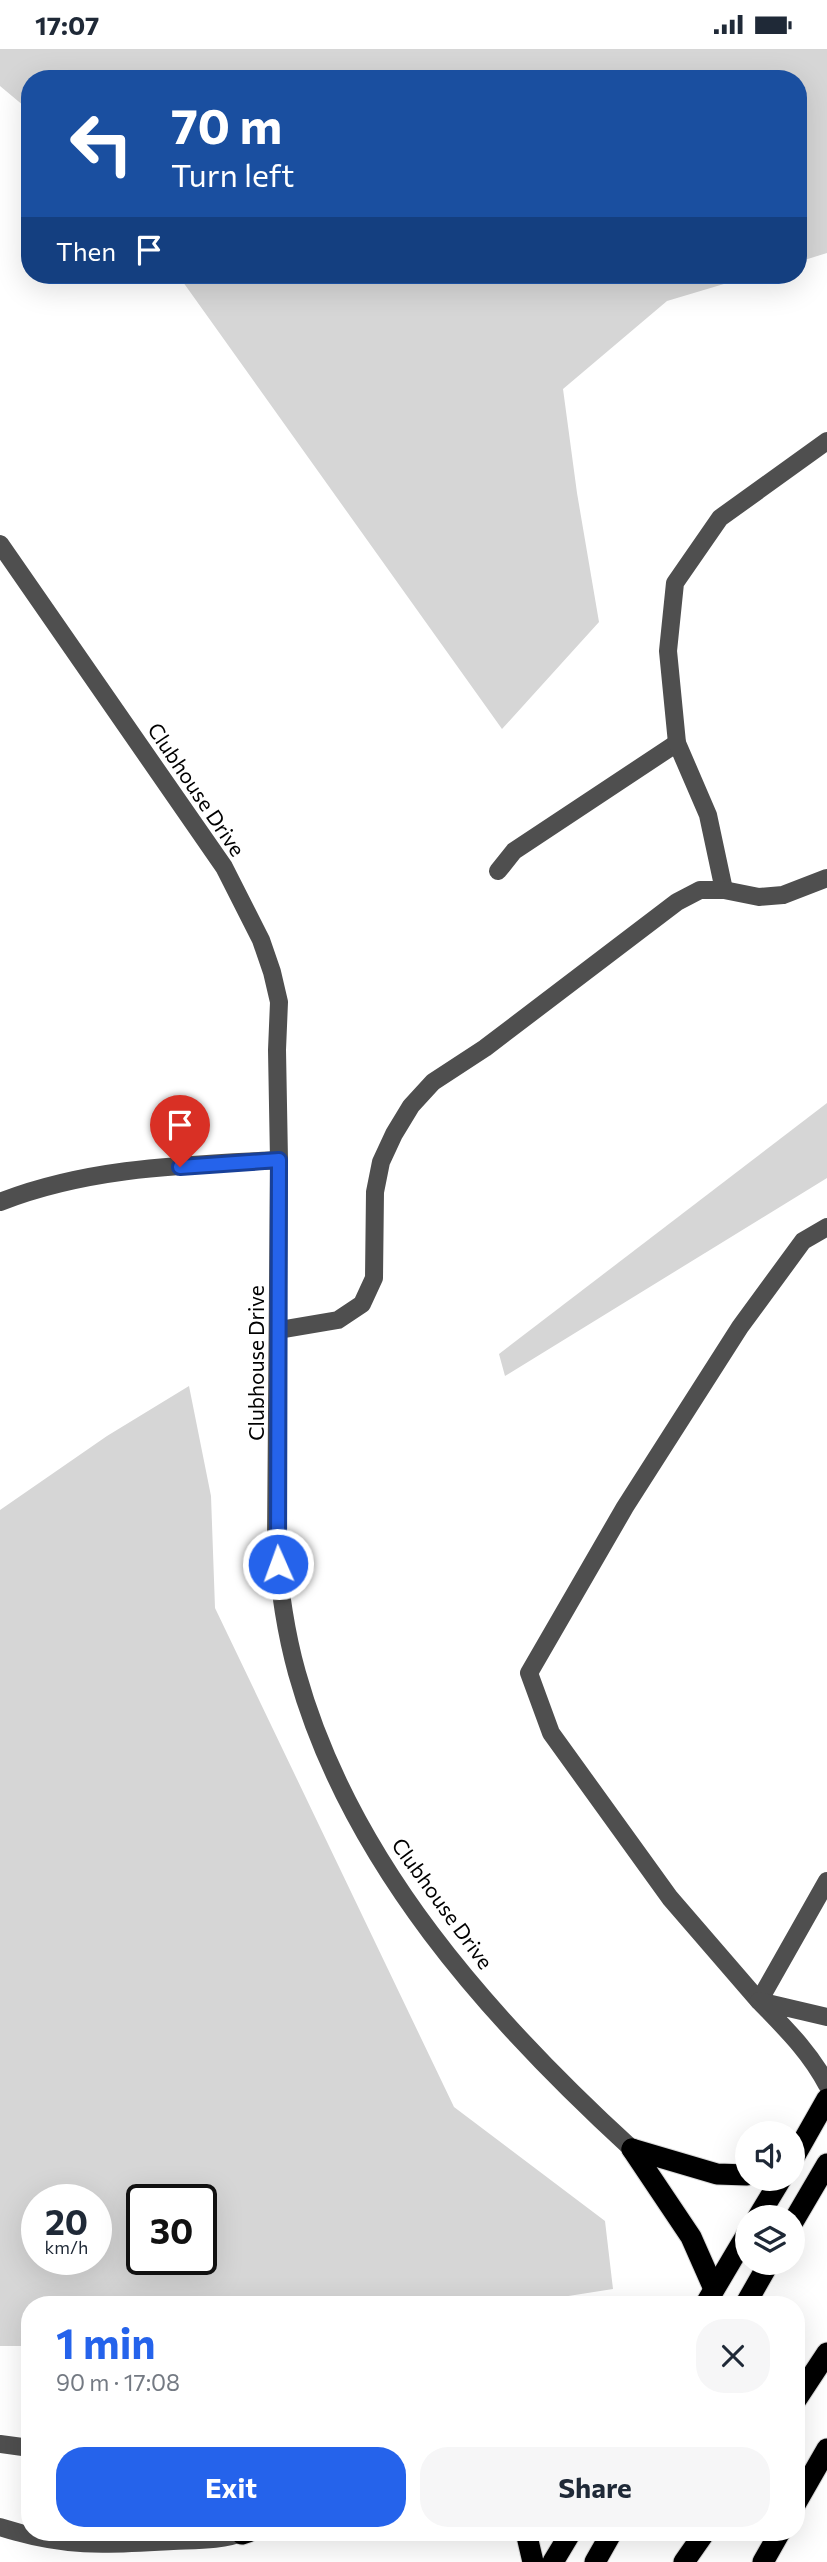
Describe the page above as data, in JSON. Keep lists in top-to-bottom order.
{
  "streets": {
    "street": ["Clubhouse Drive"]
  },
  "page": {
    "status": "17:07",
    "turn": ["70 m", "Turn left"],
    "then": "Then",
    "speed": "20 km/h",
    "limit": "30",
    "heading": ["1 min", "90 m · 17:08"],
    "buttons": ["Exit", "Share"]
  }
}
